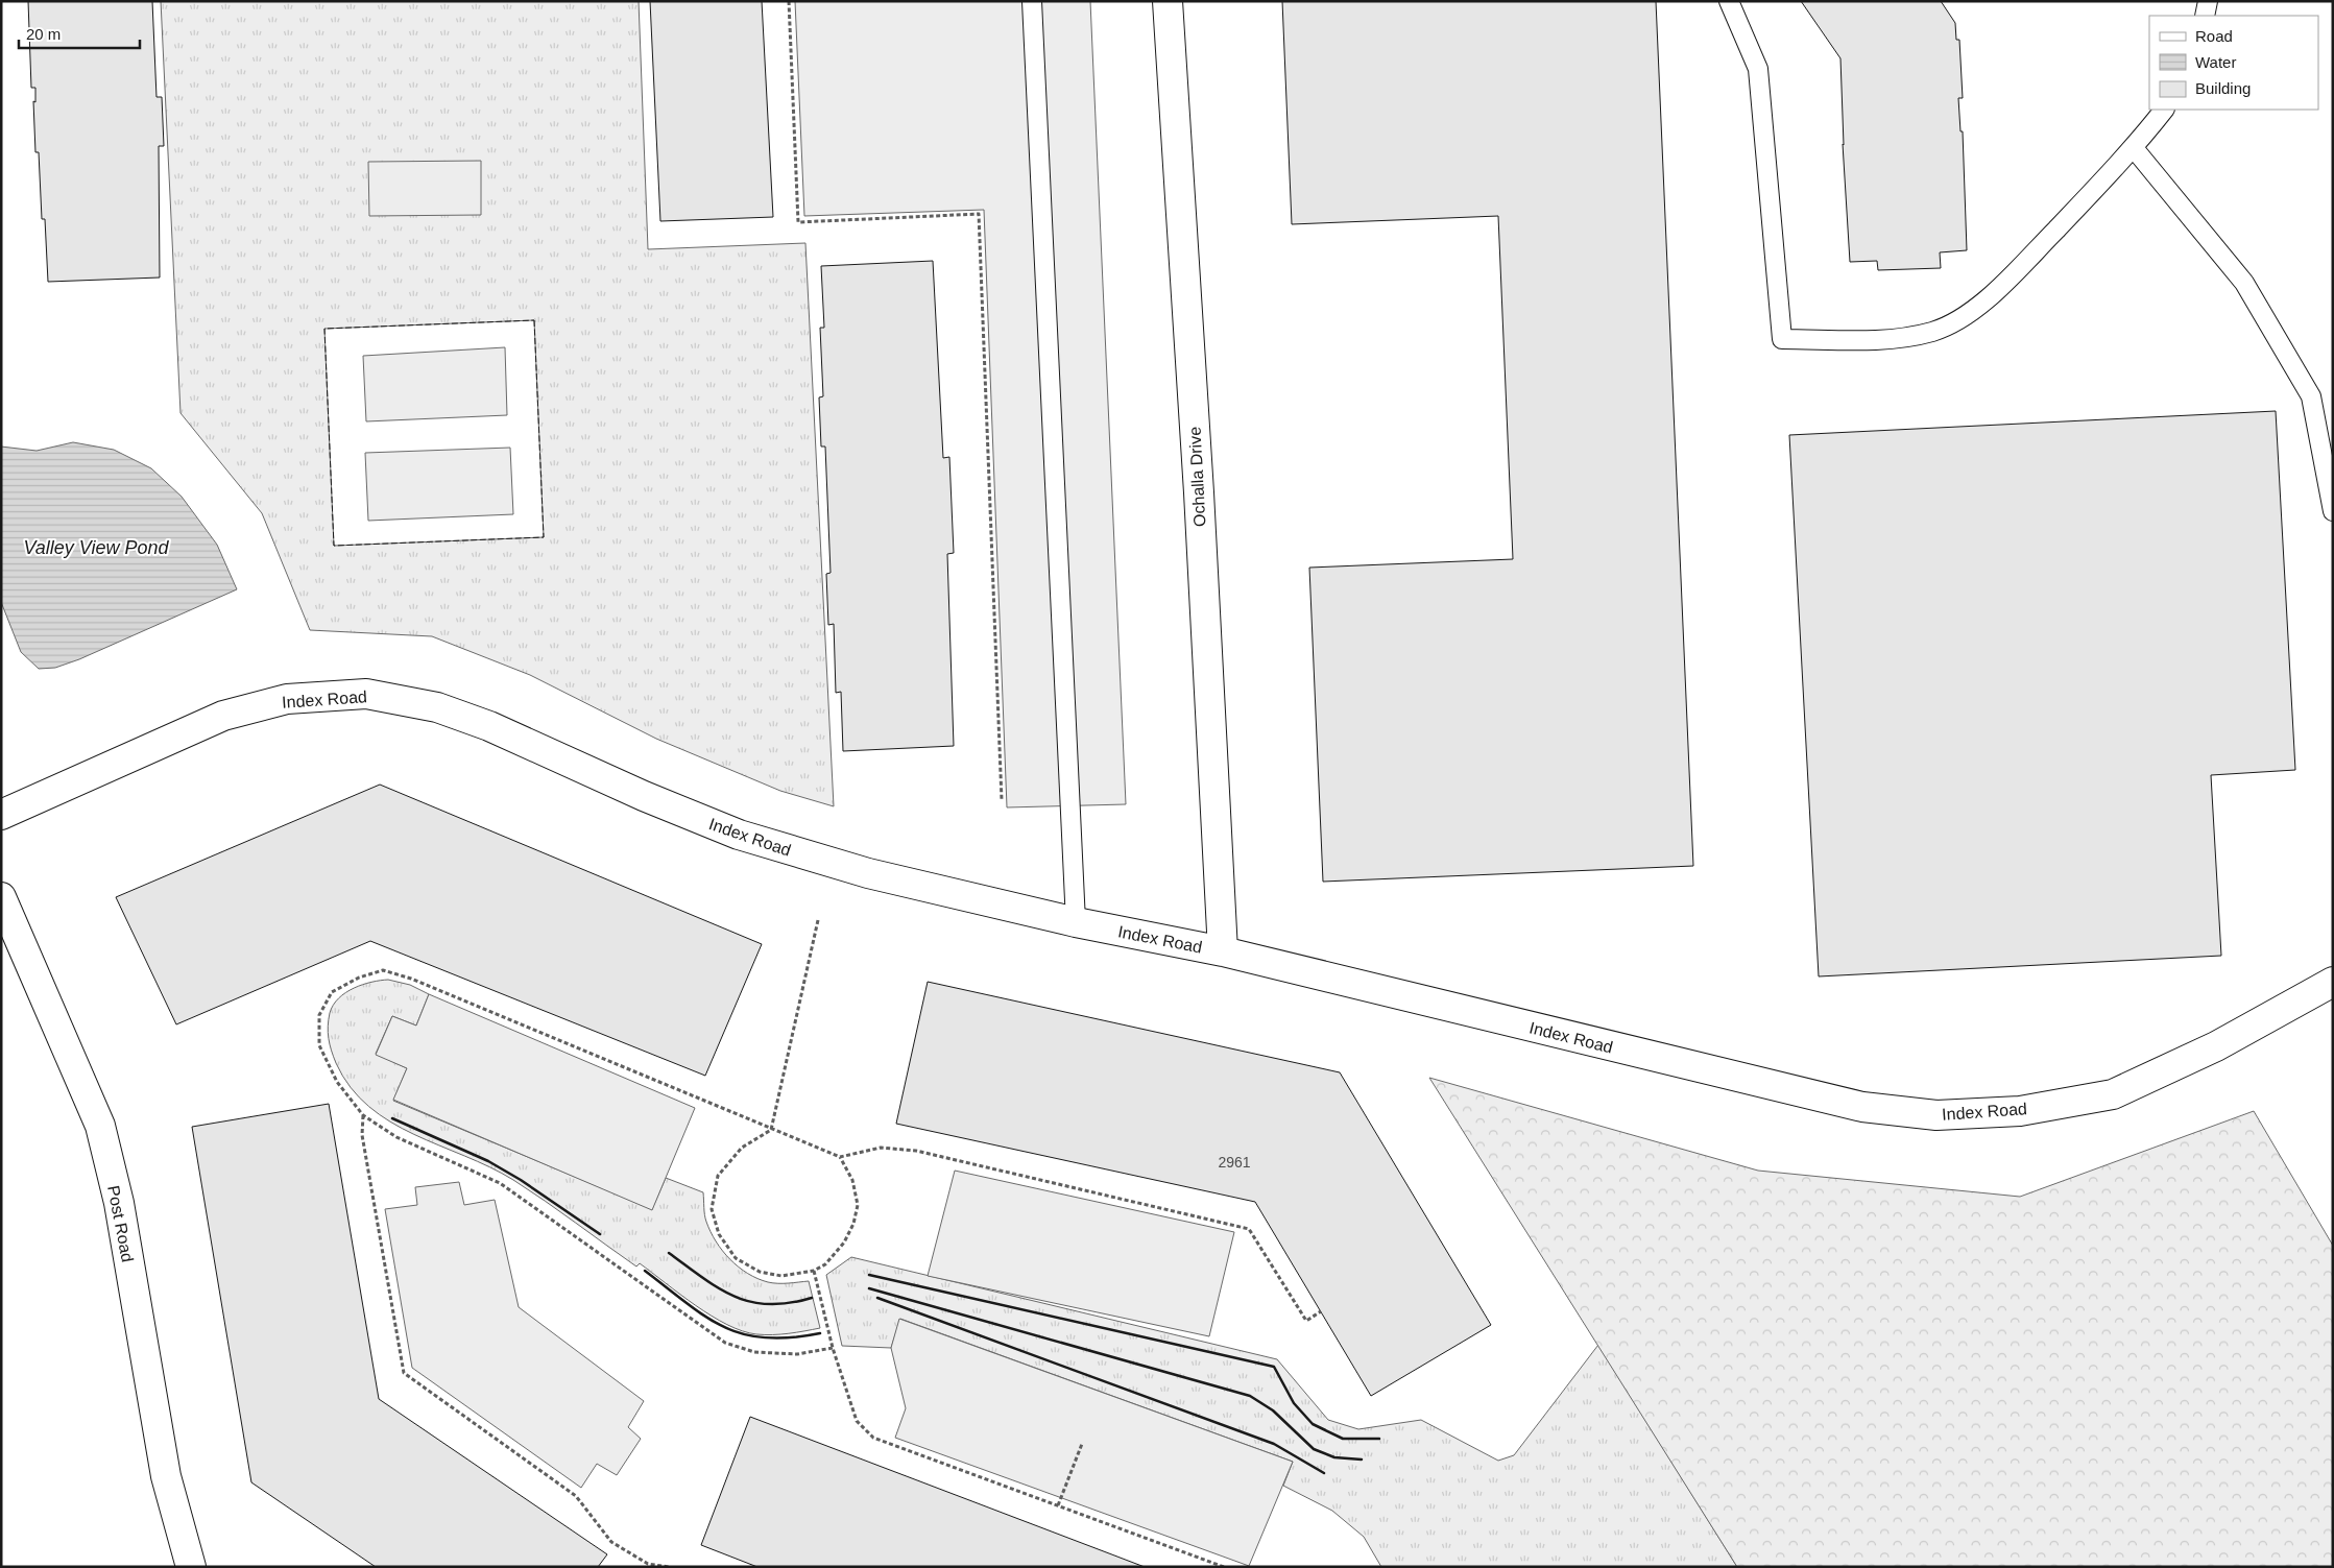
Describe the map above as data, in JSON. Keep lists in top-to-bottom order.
{
  "streets": {
    "street": ["Ochalla Drive", "Index Road", "Post Road"]
  },
  "crossings": [
    ["Ochalla Drive", "Index Road"]
  ],
  "water": ["Valley View Pond"],
  "house_numbers": ["2961"],
  "legend": ["Road", "Water", "Building"],
  "scale_bar": "20 m"
}
